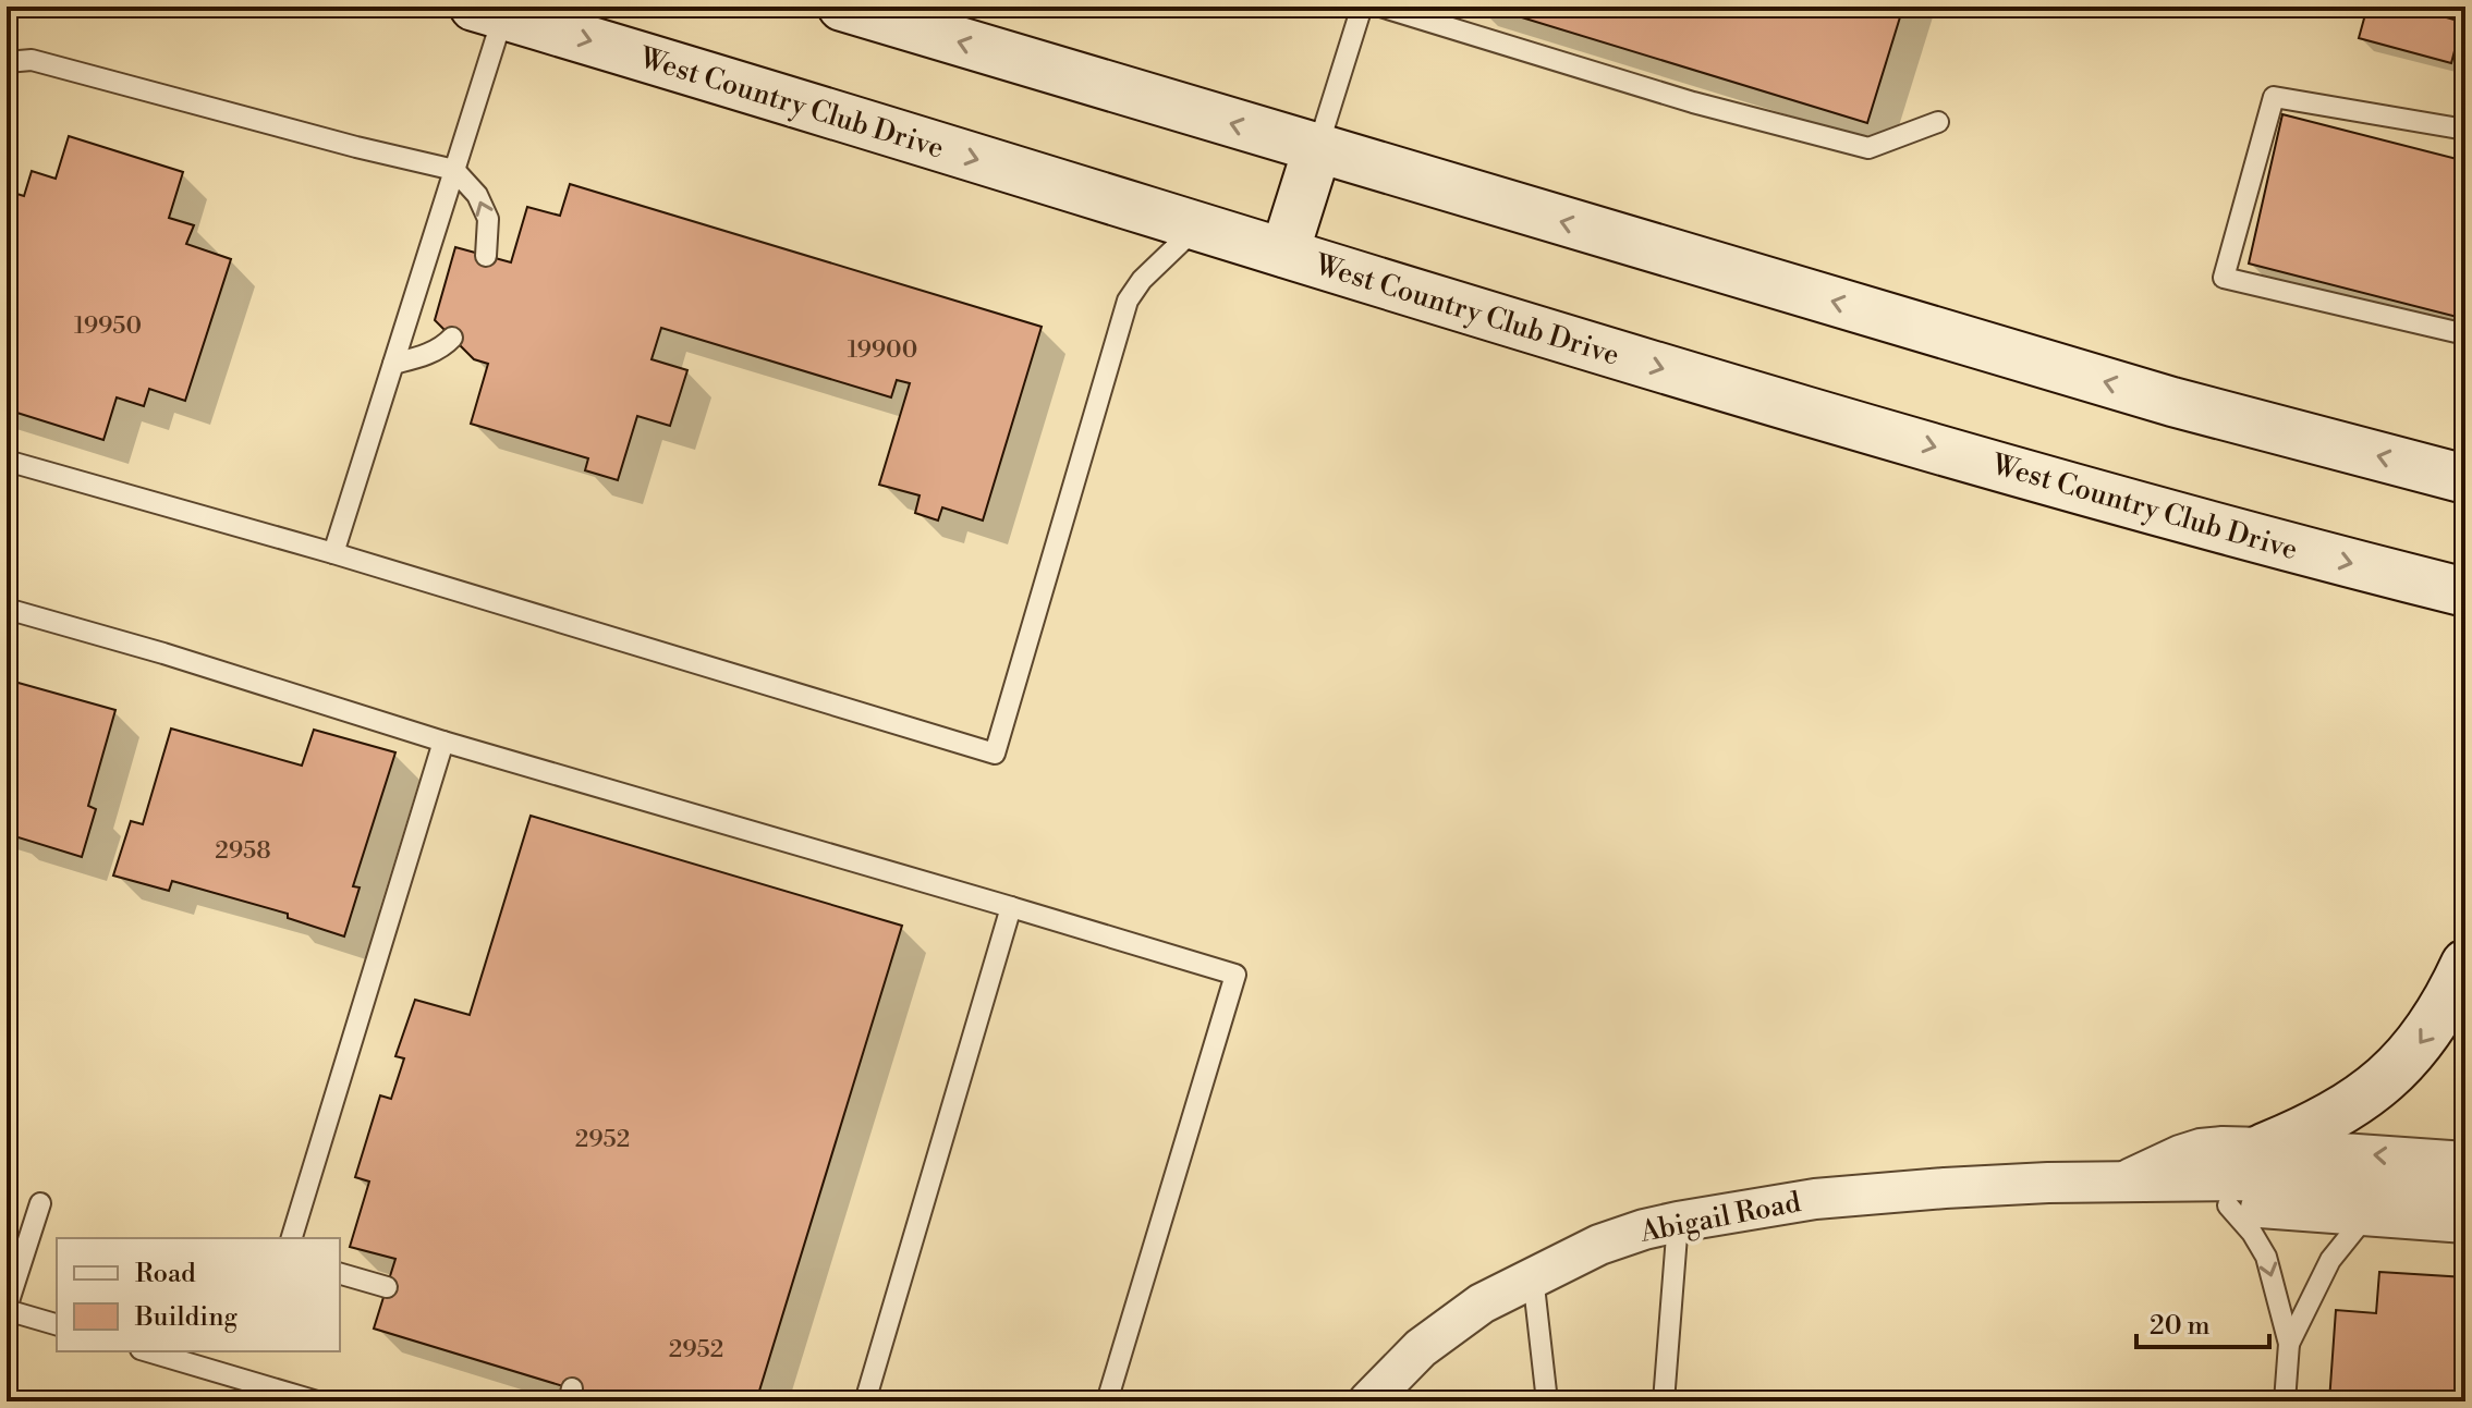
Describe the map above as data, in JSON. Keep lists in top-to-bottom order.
{
  "streets": {
    "street": ["West Country Club Drive", "Abigail Road"]
  },
  "house_numbers": [
    "19950",
    "19900",
    "2958",
    "2952",
    "2952"
  ],
  "legend": ["Road", "Building"],
  "scale_bar": "20 m"
}
